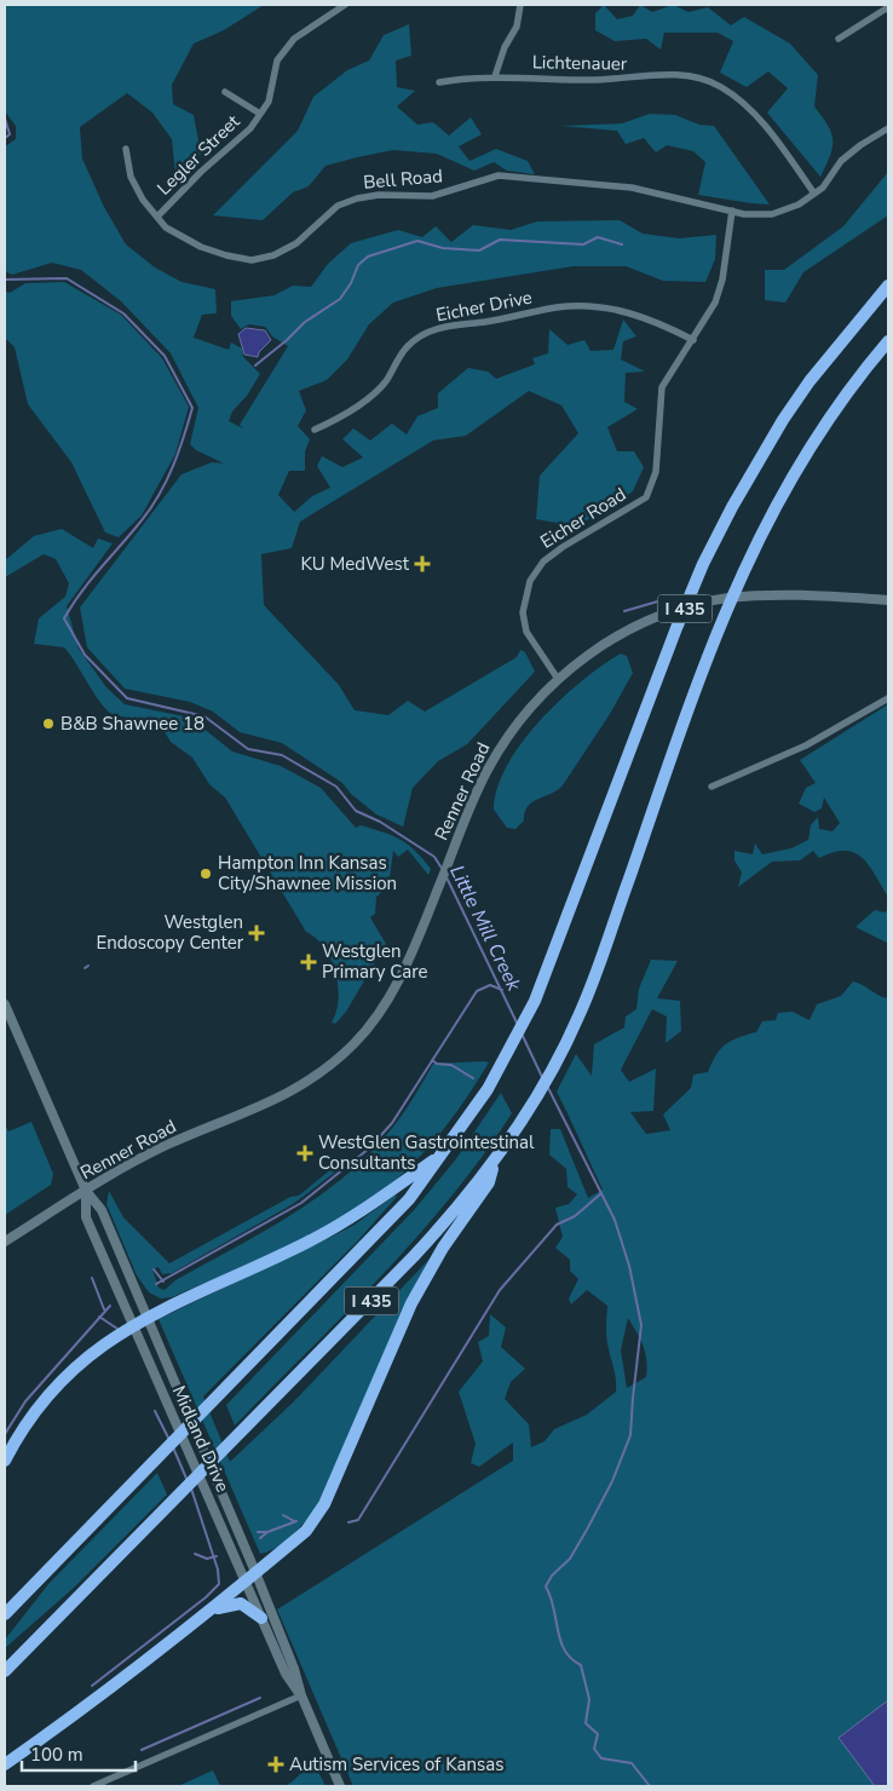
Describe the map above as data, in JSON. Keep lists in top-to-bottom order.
{
  "streets": {
    "highway": ["I 435"],
    "main road": ["Renner Road", "Midland Drive"],
    "street": [
      "Lichtenauer",
      "Legler Street",
      "Bell Road",
      "Eicher Drive",
      "Eicher Road"
    ]
  },
  "crossings": [
    ["Lichtenauer", "Bell Road"],
    ["Legler Street", "Bell Road"],
    ["Bell Road", "Eicher Road"],
    ["Eicher Drive", "Eicher Road"],
    ["Eicher Road", "Renner Road"],
    ["Renner Road", "Midland Drive"]
  ],
  "water": ["Little Mill Creek"],
  "places": {
    "health": [
      "KU MedWest",
      "Westglen Endoscopy Center",
      "Westglen Primary Care",
      "WestGlen Gastrointestinal Consultants",
      "Autism Services of Kansas"
    ],
    "other": ["B&B Shawnee 18", "Hampton Inn Kansas City/Shawnee Mission"]
  },
  "scale_bar": "100 m"
}
